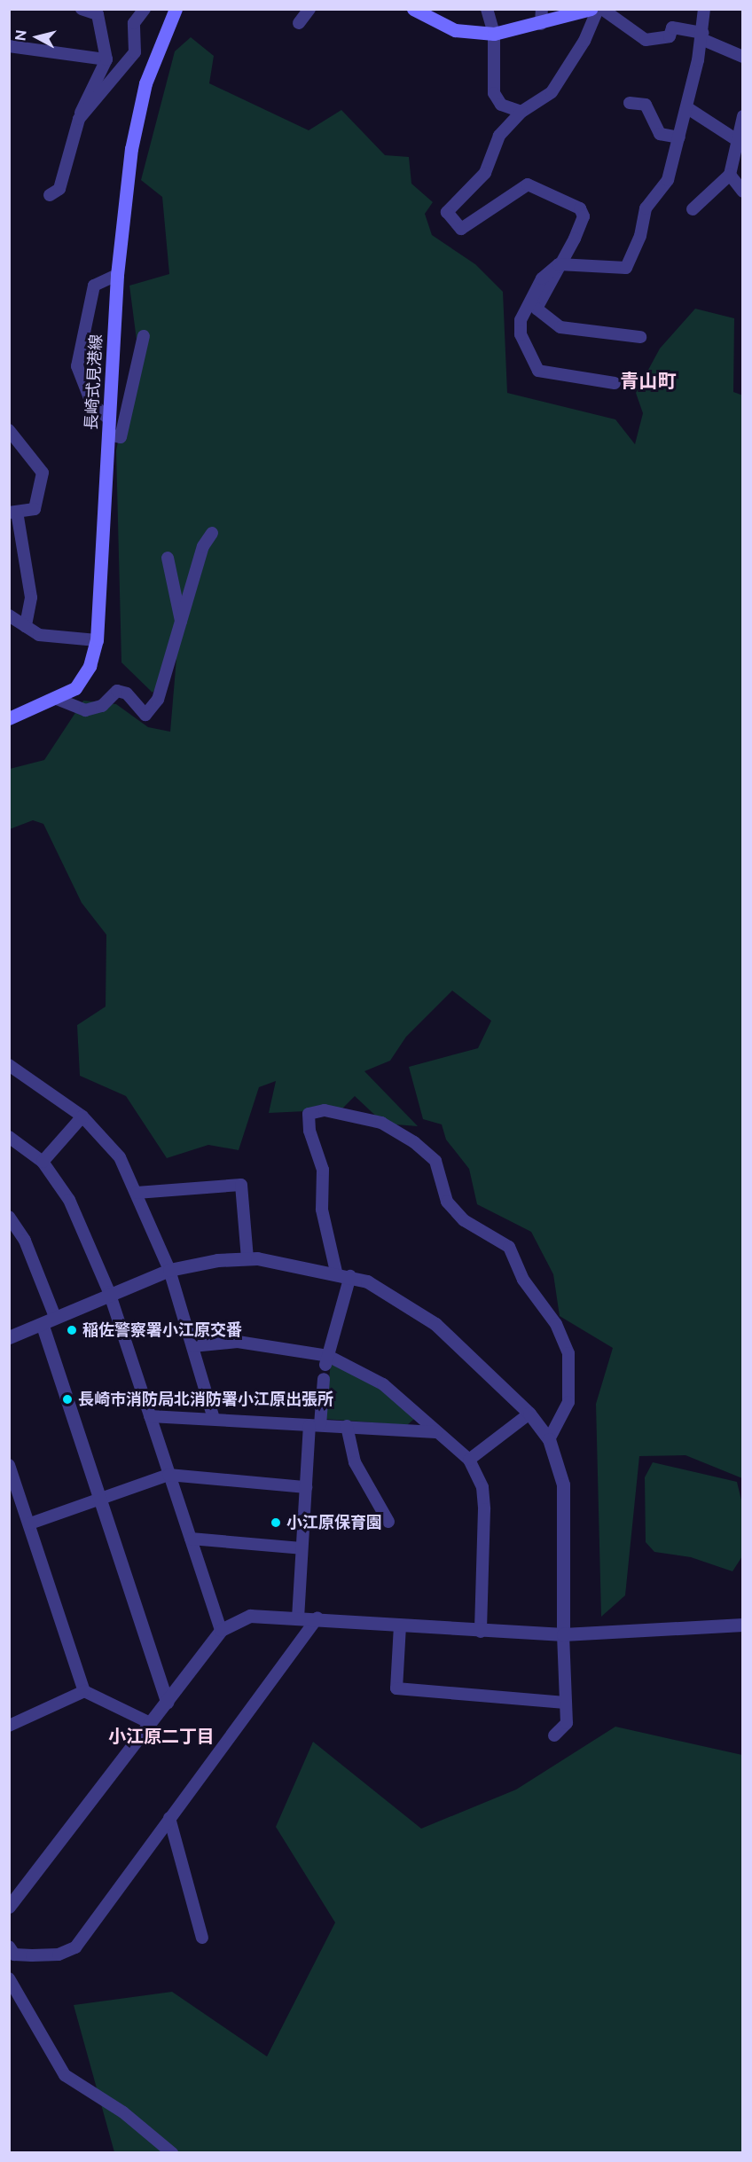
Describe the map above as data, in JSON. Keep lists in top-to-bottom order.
{
  "streets": {
    "main road": ["長崎式見港線"]
  },
  "districts": ["青山町", "小江原二丁目"],
  "places": ["稲佐警察署小江原交番", "長崎市消防局北消防署小江原出張所", "小江原保育園"],
  "north": "left"
}
